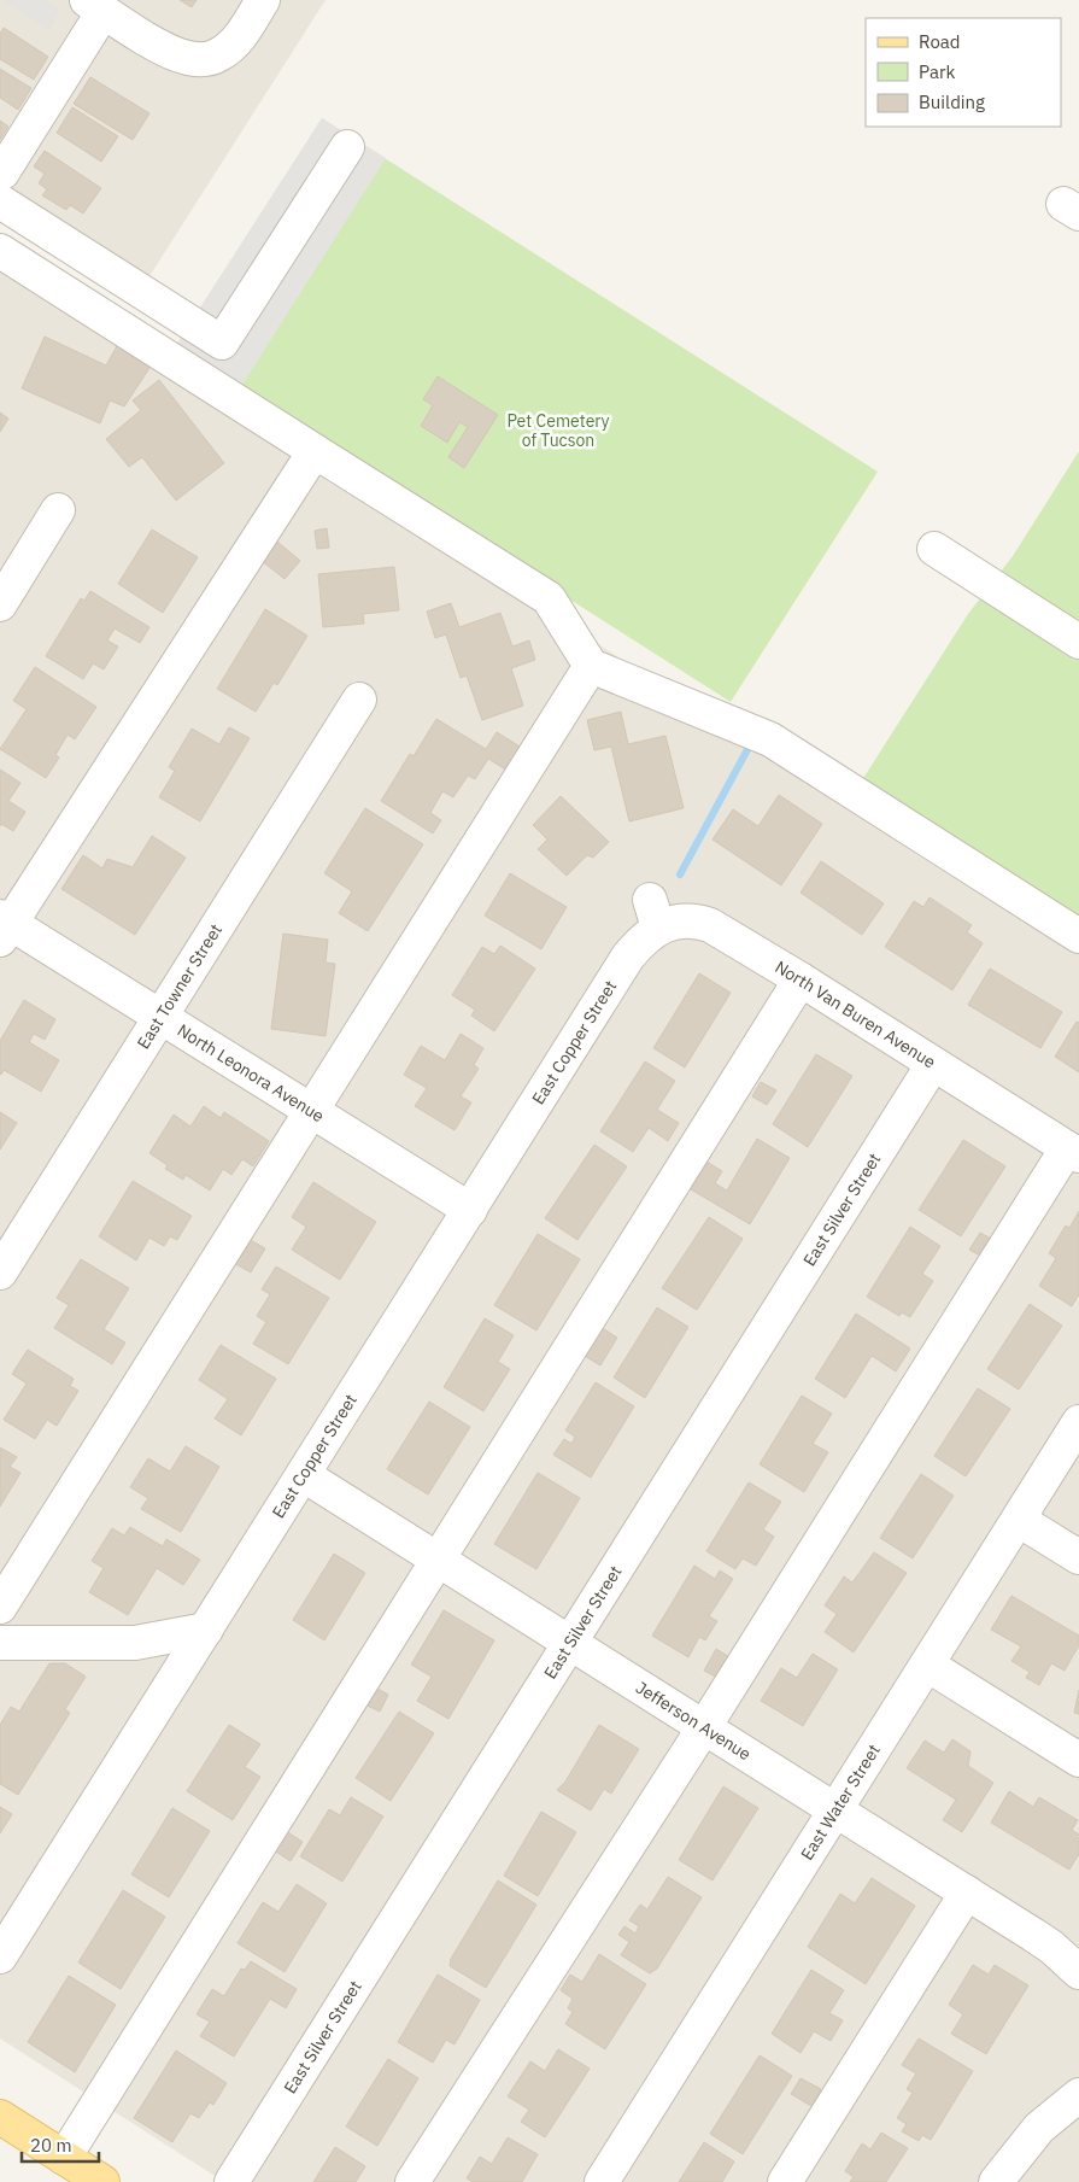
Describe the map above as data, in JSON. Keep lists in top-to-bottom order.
{
  "streets": {
    "street": [
      "East Towner Street",
      "North Van Buren Avenue",
      "East Copper Street",
      "North Leonora Avenue",
      "East Silver Street",
      "Jefferson Avenue",
      "East Water Street"
    ]
  },
  "crossings": [
    ["East Towner Street", "North Leonora Avenue"],
    ["North Van Buren Avenue", "East Copper Street"],
    ["North Van Buren Avenue", "East Silver Street"],
    ["East Copper Street", "North Leonora Avenue"],
    ["East Copper Street", "Jefferson Avenue"],
    ["East Silver Street", "Jefferson Avenue"],
    ["Jefferson Avenue", "East Water Street"]
  ],
  "parks": ["Pet Cemetery of Tucson"],
  "legend": ["Road", "Park", "Building"],
  "scale_bar": "20 m"
}
